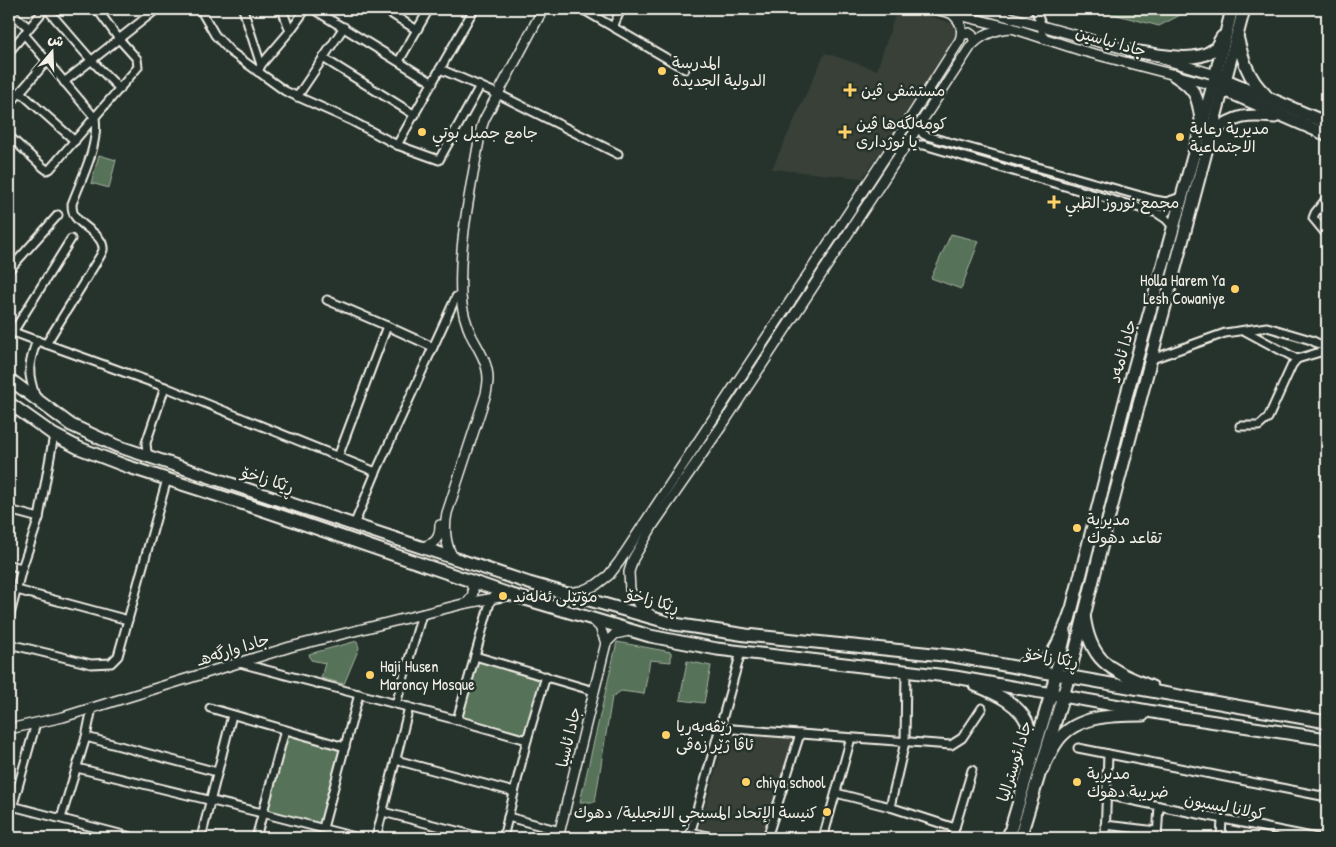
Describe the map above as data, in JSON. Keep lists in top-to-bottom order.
{
  "streets": {
    "main road": ["جادا ئامەد", "ڕێکا زاخۆ", "جادا ئوسترالیا"],
    "street": [
      "جادا نیاسین",
      "جادا وارگه‌هـ",
      "جادا ئاسيا",
      "كولانا ليسبون"
    ]
  },
  "crossings": [
    ["جادا نیاسین", "جادا ئامەد"],
    ["جادا ئامەد", "ڕێکا زاخۆ"],
    ["جادا ئامەد", "جادا ئوسترالیا"],
    ["ڕێکا زاخۆ", "جادا وارگه‌هـ"],
    ["ڕێکا زاخۆ", "جادا ئوسترالیا"]
  ],
  "places": {
    "other": [
      "المدرسة الدولية الجديدة",
      "جامع جميل بوتي",
      "مديرية رعاية الاجتماعية",
      "Holla Harem Ya Lesh Cowaniye",
      "مديرية تقاعد دهوك",
      "مۆتێلی ئەلەند",
      "Haji Husen Maroncy Mosque",
      "رێڤەبەریا ئاڤا ژێر زەڤی",
      "chiya school",
      "مديرية ضريبة دهوك",
      "كنيسة الإتحاد المسيحي الانجيلية/ دهوك"
    ],
    "health": ["مستشفى ڤين", "کومەلگەها ڤین یا نوژداری", "مجمع نوروز الطبي"]
  },
  "north": "top"
}
